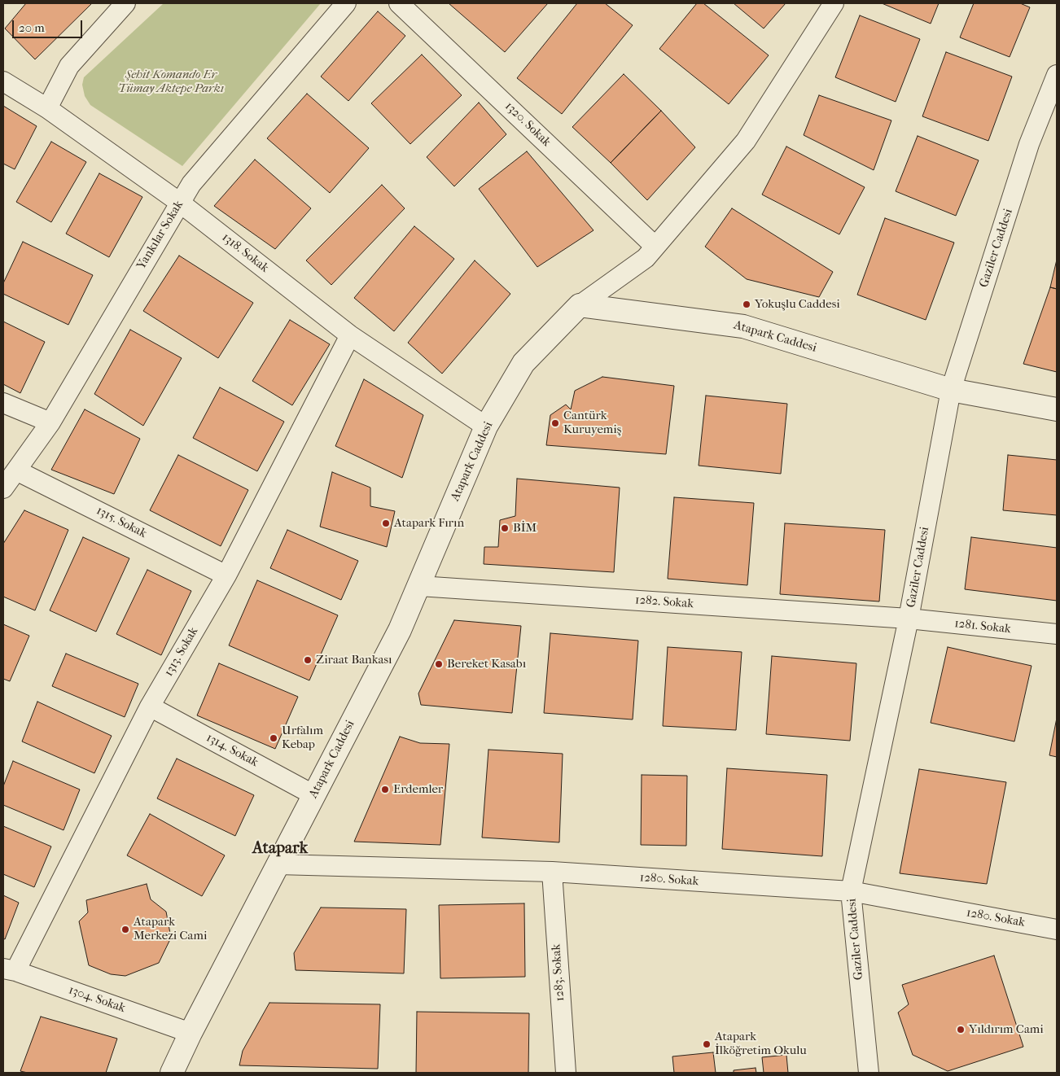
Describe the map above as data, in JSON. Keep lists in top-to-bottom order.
{
  "streets": {
    "street": [
      "1320. Sokak",
      "Yankılar Sokak",
      "Gaziler Caddesi",
      "1318. Sokak",
      "Atapark Caddesi",
      "1315. Sokak",
      "1282. Sokak",
      "1281. Sokak",
      "1313. Sokak",
      "1314. Sokak",
      "1280. Sokak",
      "1283. Sokak",
      "1304. Sokak"
    ]
  },
  "crossings": [
    ["Yankılar Sokak", "1318. Sokak"],
    ["Yankılar Sokak", "1315. Sokak"],
    ["Gaziler Caddesi", "Atapark Caddesi"],
    ["Gaziler Caddesi", "1282. Sokak"],
    ["Gaziler Caddesi", "1281. Sokak"],
    ["Gaziler Caddesi", "1280. Sokak"],
    ["1318. Sokak", "Atapark Caddesi"],
    ["1318. Sokak", "1313. Sokak"],
    ["Atapark Caddesi", "1282. Sokak"],
    ["Atapark Caddesi", "1314. Sokak"],
    ["Atapark Caddesi", "1280. Sokak"],
    ["Atapark Caddesi", "1304. Sokak"],
    ["1315. Sokak", "1313. Sokak"],
    ["1282. Sokak", "1281. Sokak"],
    ["1313. Sokak", "1314. Sokak"],
    ["1313. Sokak", "1304. Sokak"],
    ["1280. Sokak", "1283. Sokak"]
  ],
  "districts": ["Atapark"],
  "parks": ["Şehit Komando Er Tümay Aktepe Parkı"],
  "places": [
    "Yokuşlu Caddesi",
    "Cantürk Kuruyemiş",
    "Atapark Fırın",
    "BİM",
    "Ziraat Bankası",
    "Bereket Kasabı",
    "Urfalım Kebap",
    "Erdemler",
    "Atapark Merkezi Cami",
    "Yıldırım Cami",
    "Atapark İlköğretim Okulu"
  ],
  "scale_bar": "20 m"
}
